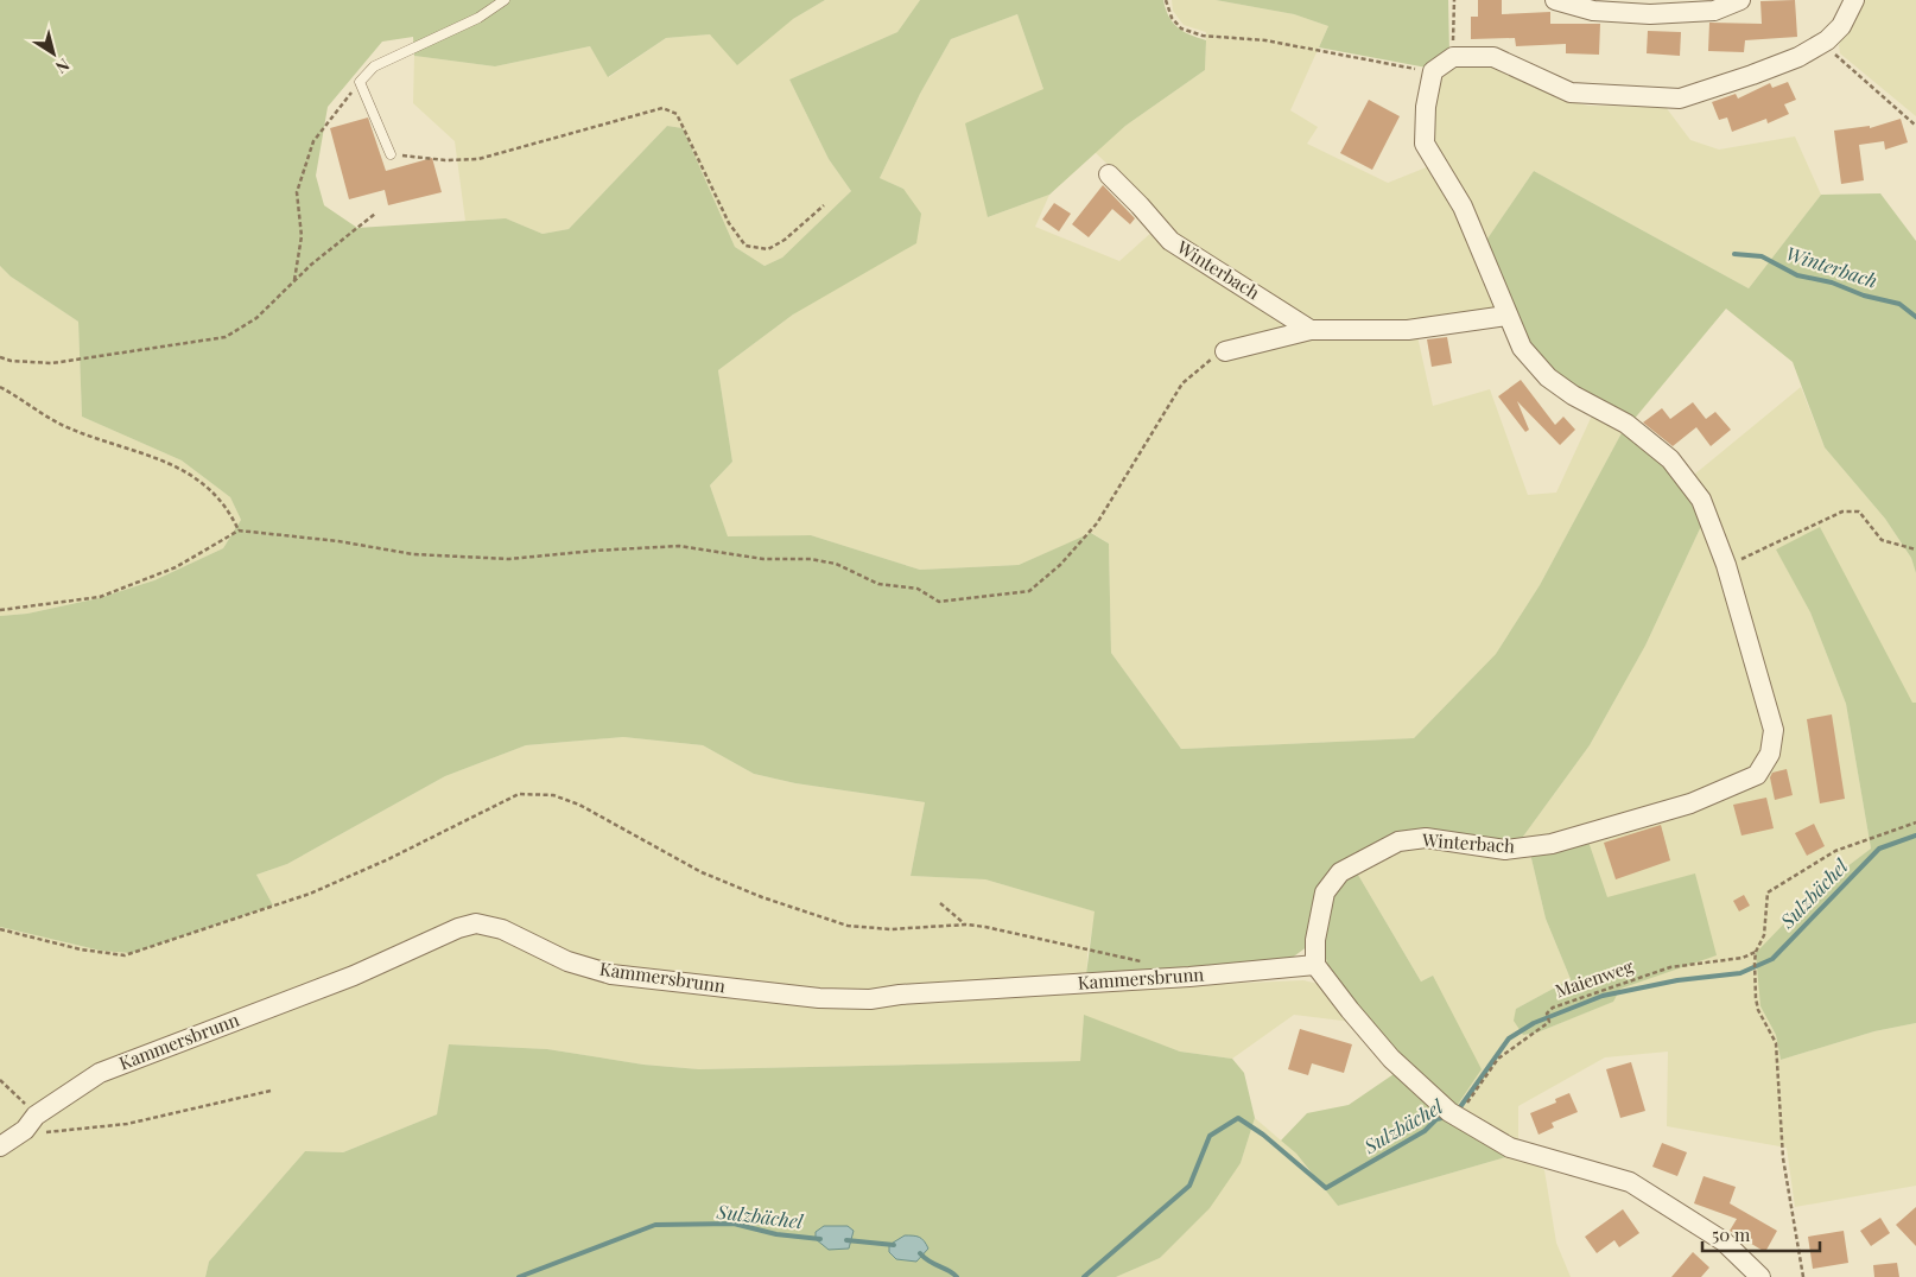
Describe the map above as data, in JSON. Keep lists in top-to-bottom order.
{
  "streets": {
    "street": ["Winterbach", "Kammersbrunn"],
    "path": ["Maienweg"]
  },
  "crossings": [
    ["Winterbach", "Kammersbrunn"]
  ],
  "water": ["Winterbach", "Sulzbächel"],
  "scale_bar": "50 m",
  "north": "bottom right"
}
